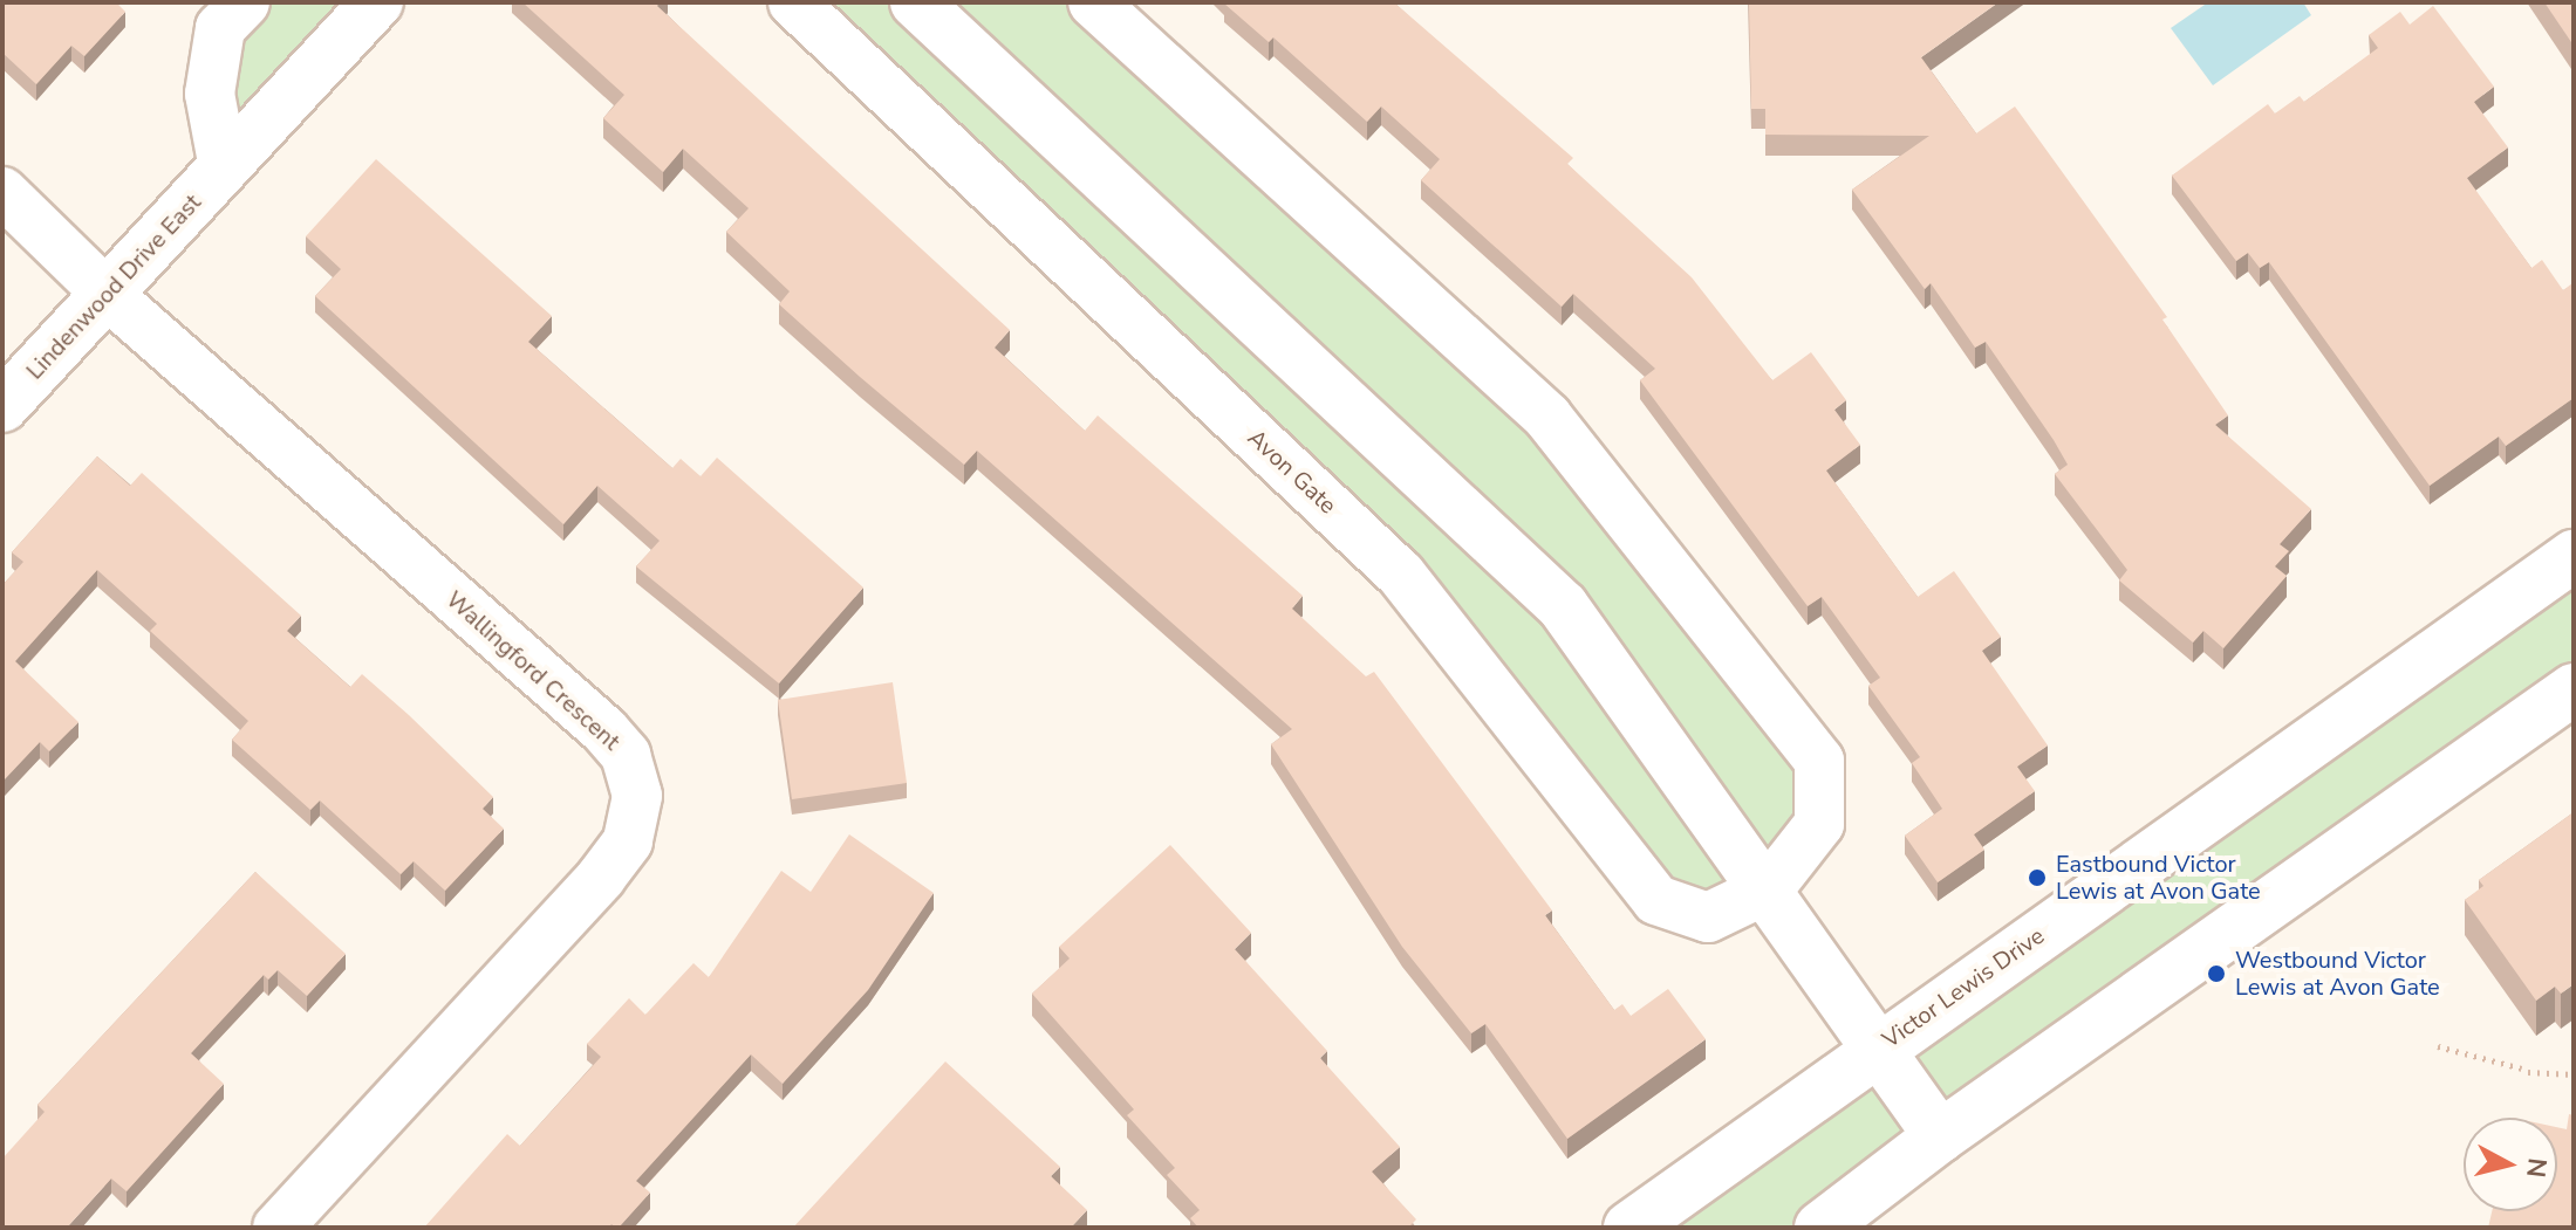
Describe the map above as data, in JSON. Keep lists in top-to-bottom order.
{
  "streets": {
    "street": [
      "Lindenwood Drive East",
      "Avon Gate",
      "Wallingford Crescent",
      "Victor Lewis Drive"
    ]
  },
  "crossings": [
    ["Lindenwood Drive East", "Wallingford Crescent"]
  ],
  "places": ["Eastbound Victor Lewis at Avon Gate", "Westbound Victor Lewis at Avon Gate"],
  "north": "right"
}
